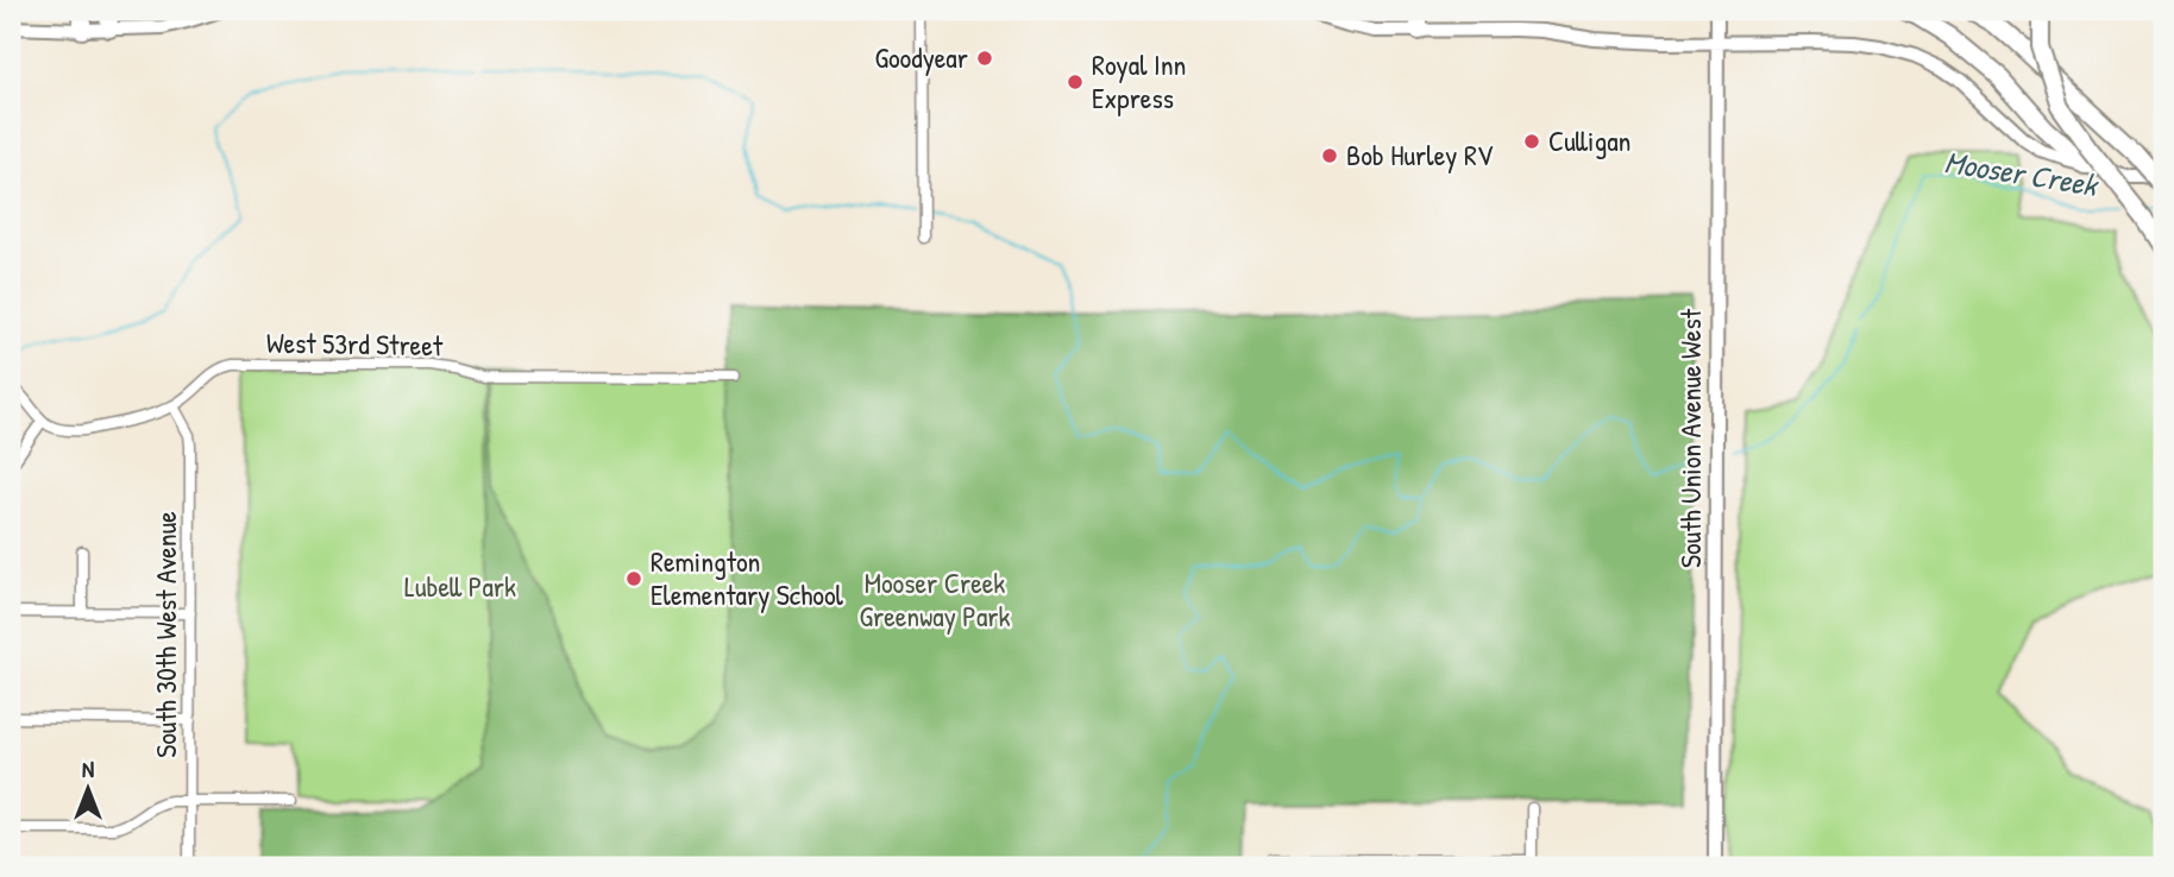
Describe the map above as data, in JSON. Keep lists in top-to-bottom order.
{
  "streets": {
    "street": ["West 53rd Street", "South Union Avenue West", "South 30th West Avenue"]
  },
  "crossings": [
    ["West 53rd Street", "South 30th West Avenue"]
  ],
  "water": ["Mooser Creek"],
  "parks": ["Mooser Creek Greenway Park", "Lubell Park"],
  "places": [
    "Goodyear",
    "Royal Inn Express",
    "Culligan",
    "Bob Hurley RV",
    "Remington Elementary School"
  ],
  "north": "top"
}
